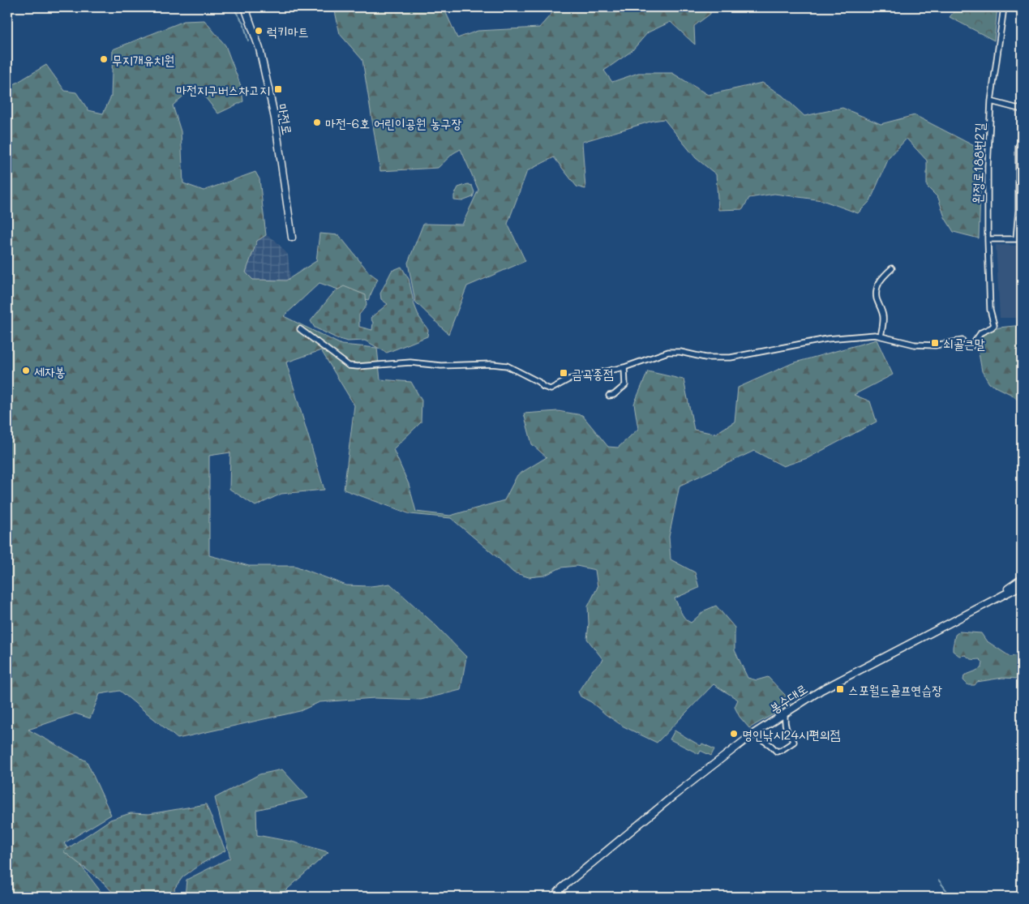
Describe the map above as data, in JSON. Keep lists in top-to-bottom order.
{
  "streets": {
    "main road": ["마전로", "봉수대로"],
    "street": ["완정로188번2길"]
  },
  "places": {
    "other": [
      "럭키마트",
      "무지개유치원",
      "마전-6호 어린이공원 농구장",
      "세자봉",
      "명인낚시24시편의점"
    ],
    "transit": [
      "마전지구버스차고지",
      "쇠골큰말",
      "금곡종점",
      "스포월드골프연습장"
    ]
  }
}
